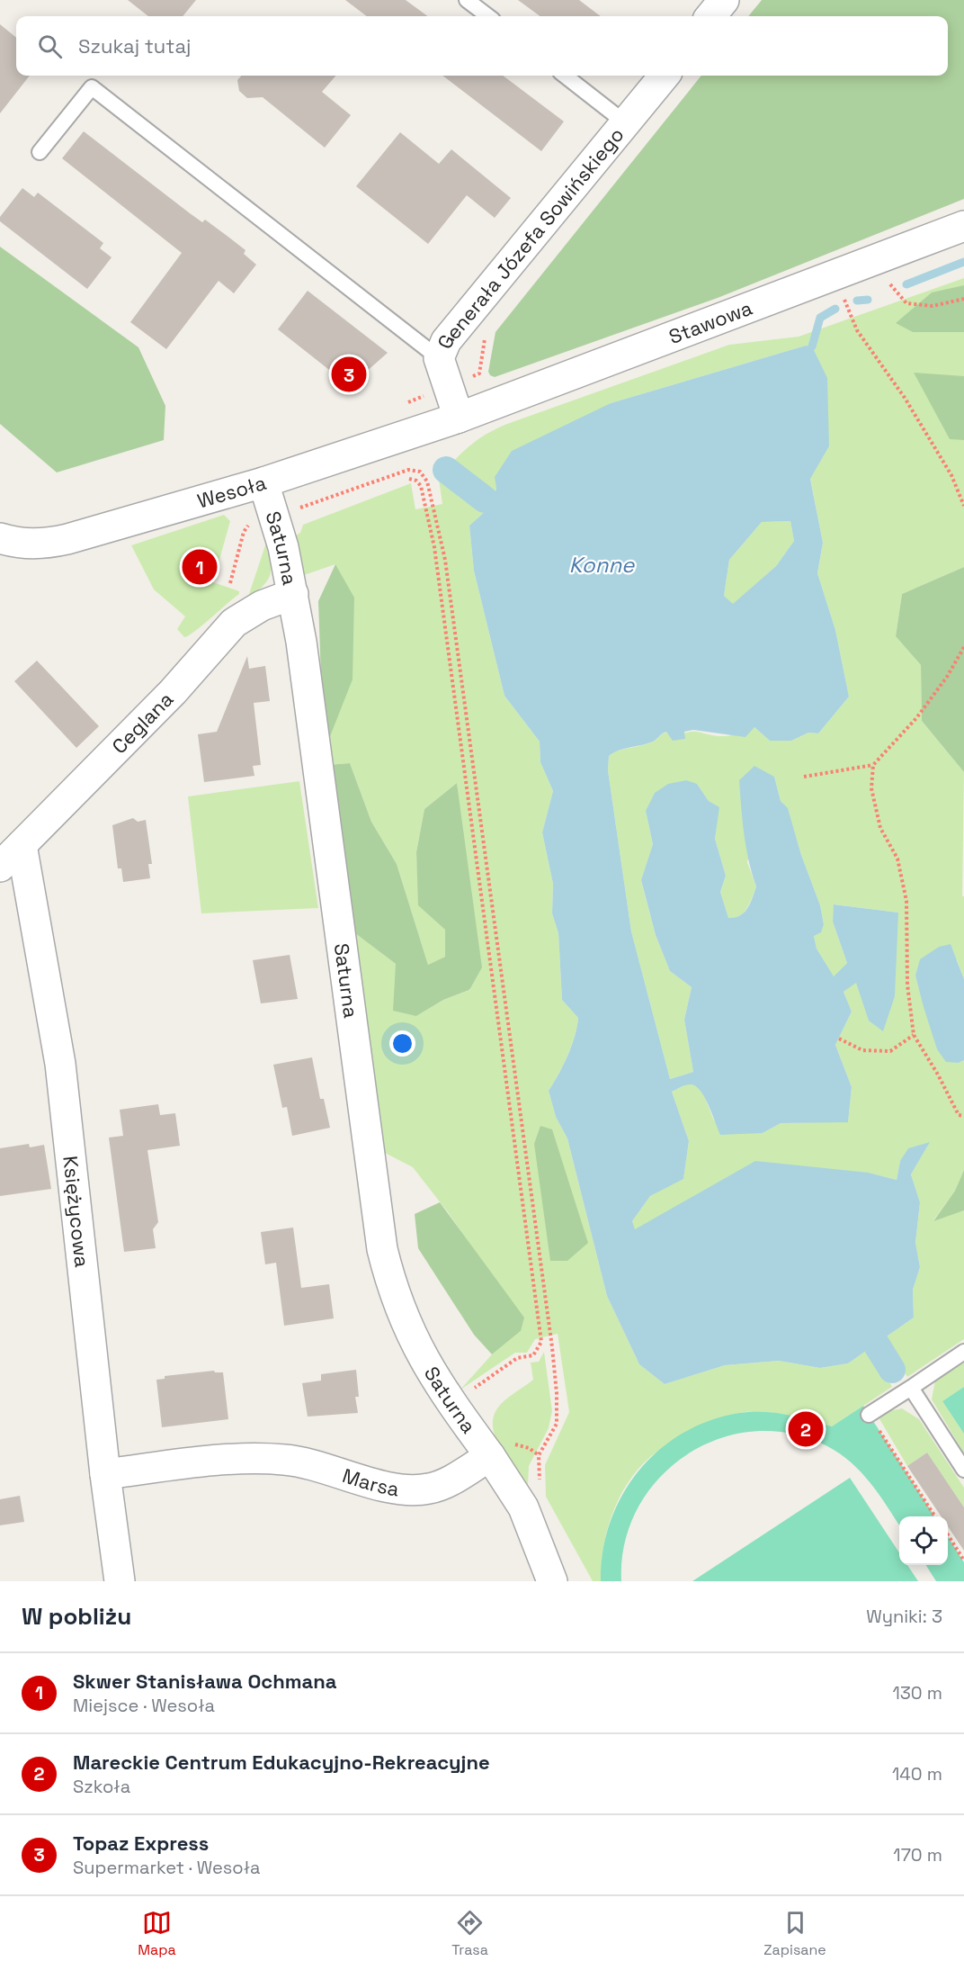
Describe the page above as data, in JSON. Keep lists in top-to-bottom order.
{
  "streets": {
    "street": [
      "Generała Józefa Sowińskiego",
      "Stawowa",
      "Wesoła",
      "Saturna",
      "Ceglana",
      "Księżycowa",
      "Marsa"
    ]
  },
  "crossings": [
    ["Generała Józefa Sowińskiego", "Stawowa"],
    ["Generała Józefa Sowińskiego", "Wesoła"],
    ["Stawowa", "Wesoła"],
    ["Wesoła", "Saturna"],
    ["Saturna", "Ceglana"],
    ["Saturna", "Marsa"],
    ["Ceglana", "Księżycowa"],
    ["Księżycowa", "Marsa"]
  ],
  "water": ["Konne"],
  "page": {
    "search": "Szukaj tutaj",
    "pins": ["3", "1", "2"],
    "heading": ["W pobliżu", "Wyniki: 3"],
    "list": [
      {
        "mark": "1",
        "name": "Skwer Stanisława Ochmana",
        "note": "Miejsce · Wesoła",
        "value": "130 m"
      },
      {
        "mark": "2",
        "name": "Mareckie Centrum Edukacyjno-Rekreacyjne",
        "note": "Szkoła",
        "value": "140 m"
      },
      {
        "mark": "3",
        "name": "Topaz Express",
        "note": "Supermarket · Wesoła",
        "value": "170 m"
      }
    ],
    "nav": ["Mapa", "Trasa", "Zapisane"]
  }
}
